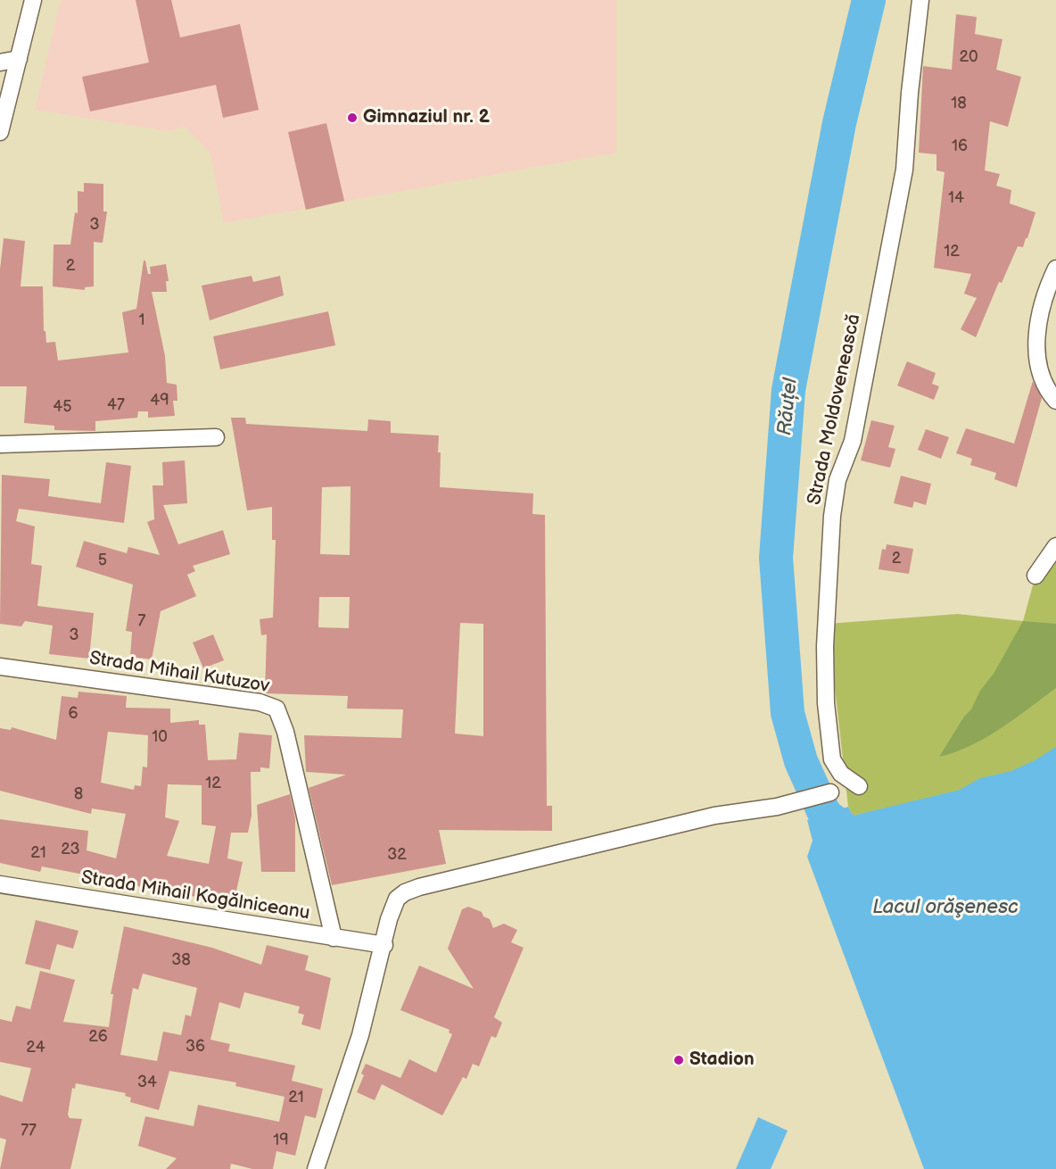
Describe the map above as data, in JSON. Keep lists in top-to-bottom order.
{
  "streets": {
    "street": ["Strada Moldovenească", "Strada Mihail Kutuzov", "Strada Mihail Kogălniceanu"]
  },
  "crossings": [
    ["Strada Mihail Kutuzov", "Strada Mihail Kogălniceanu"]
  ],
  "water": ["Răuțel", "Lacul orăşenesc"],
  "places": ["Gimnaziul nr. 2", "Stadion"],
  "house_numbers": [
    "20",
    "18",
    "16",
    "14",
    "3",
    "12",
    "2",
    "1",
    "49",
    "47",
    "45",
    "2",
    "5",
    "7",
    "3",
    "6",
    "10",
    "12",
    "8",
    "23",
    "21",
    "32",
    "38",
    "26",
    "36",
    "24",
    "34",
    "21",
    "77",
    "19"
  ]
}
